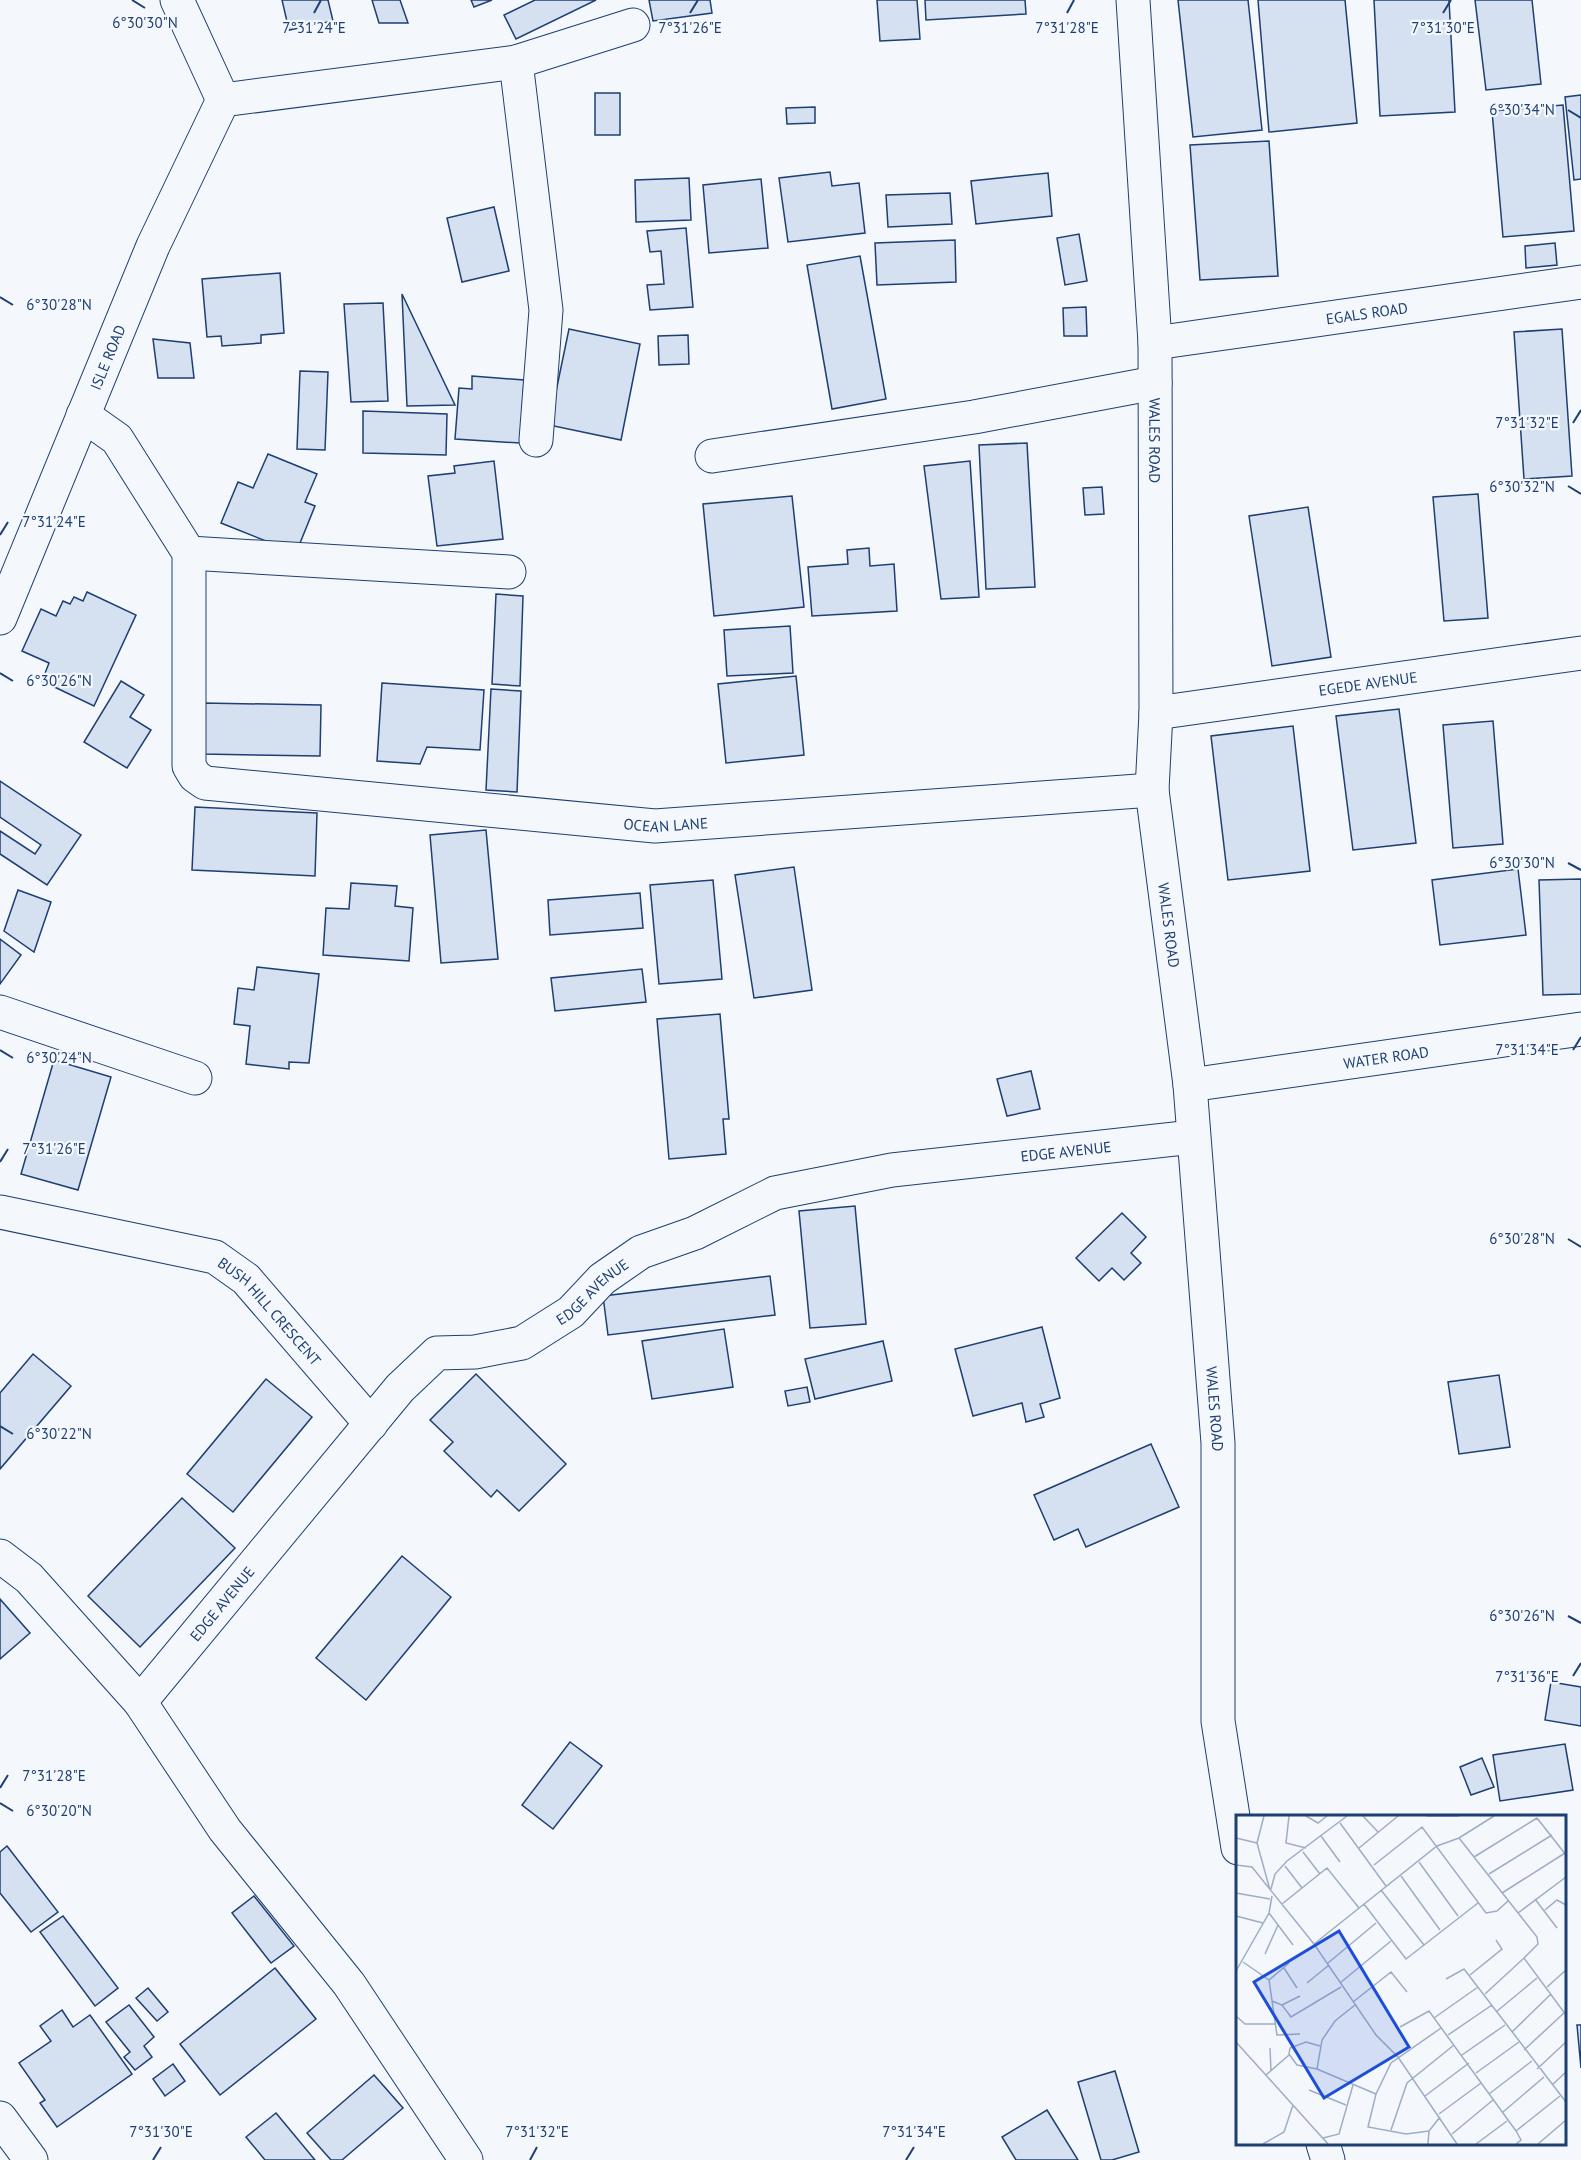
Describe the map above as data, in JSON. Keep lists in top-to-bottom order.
{
  "streets": {
    "street": [
      "EGALS ROAD",
      "ISLE ROAD",
      "WALES ROAD",
      "EGEDE AVENUE",
      "OCEAN LANE",
      "WATER ROAD",
      "EDGE AVENUE",
      "BUSH HILL CRESCENT"
    ]
  },
  "crossings": [
    ["EGALS ROAD", "WALES ROAD"],
    ["WALES ROAD", "EGEDE AVENUE"],
    ["WALES ROAD", "OCEAN LANE"],
    ["WALES ROAD", "WATER ROAD"],
    ["WALES ROAD", "EDGE AVENUE"],
    ["EDGE AVENUE", "BUSH HILL CRESCENT"]
  ],
  "coordinates": [
    "6°30'30\"N",
    "7°31'24\"E",
    "7°31'26\"E",
    "7°31'28\"E",
    "7°31'30\"E",
    "6°30'34\"N",
    "6°30'28\"N",
    "7°31'32\"E",
    "6°30'32\"N",
    "6°30'26\"N",
    "7°31'34\"E",
    "6°30'24\"N",
    "6°30'22\"N",
    "7°31'36\"E",
    "6°30'20\"N"
  ]
}
